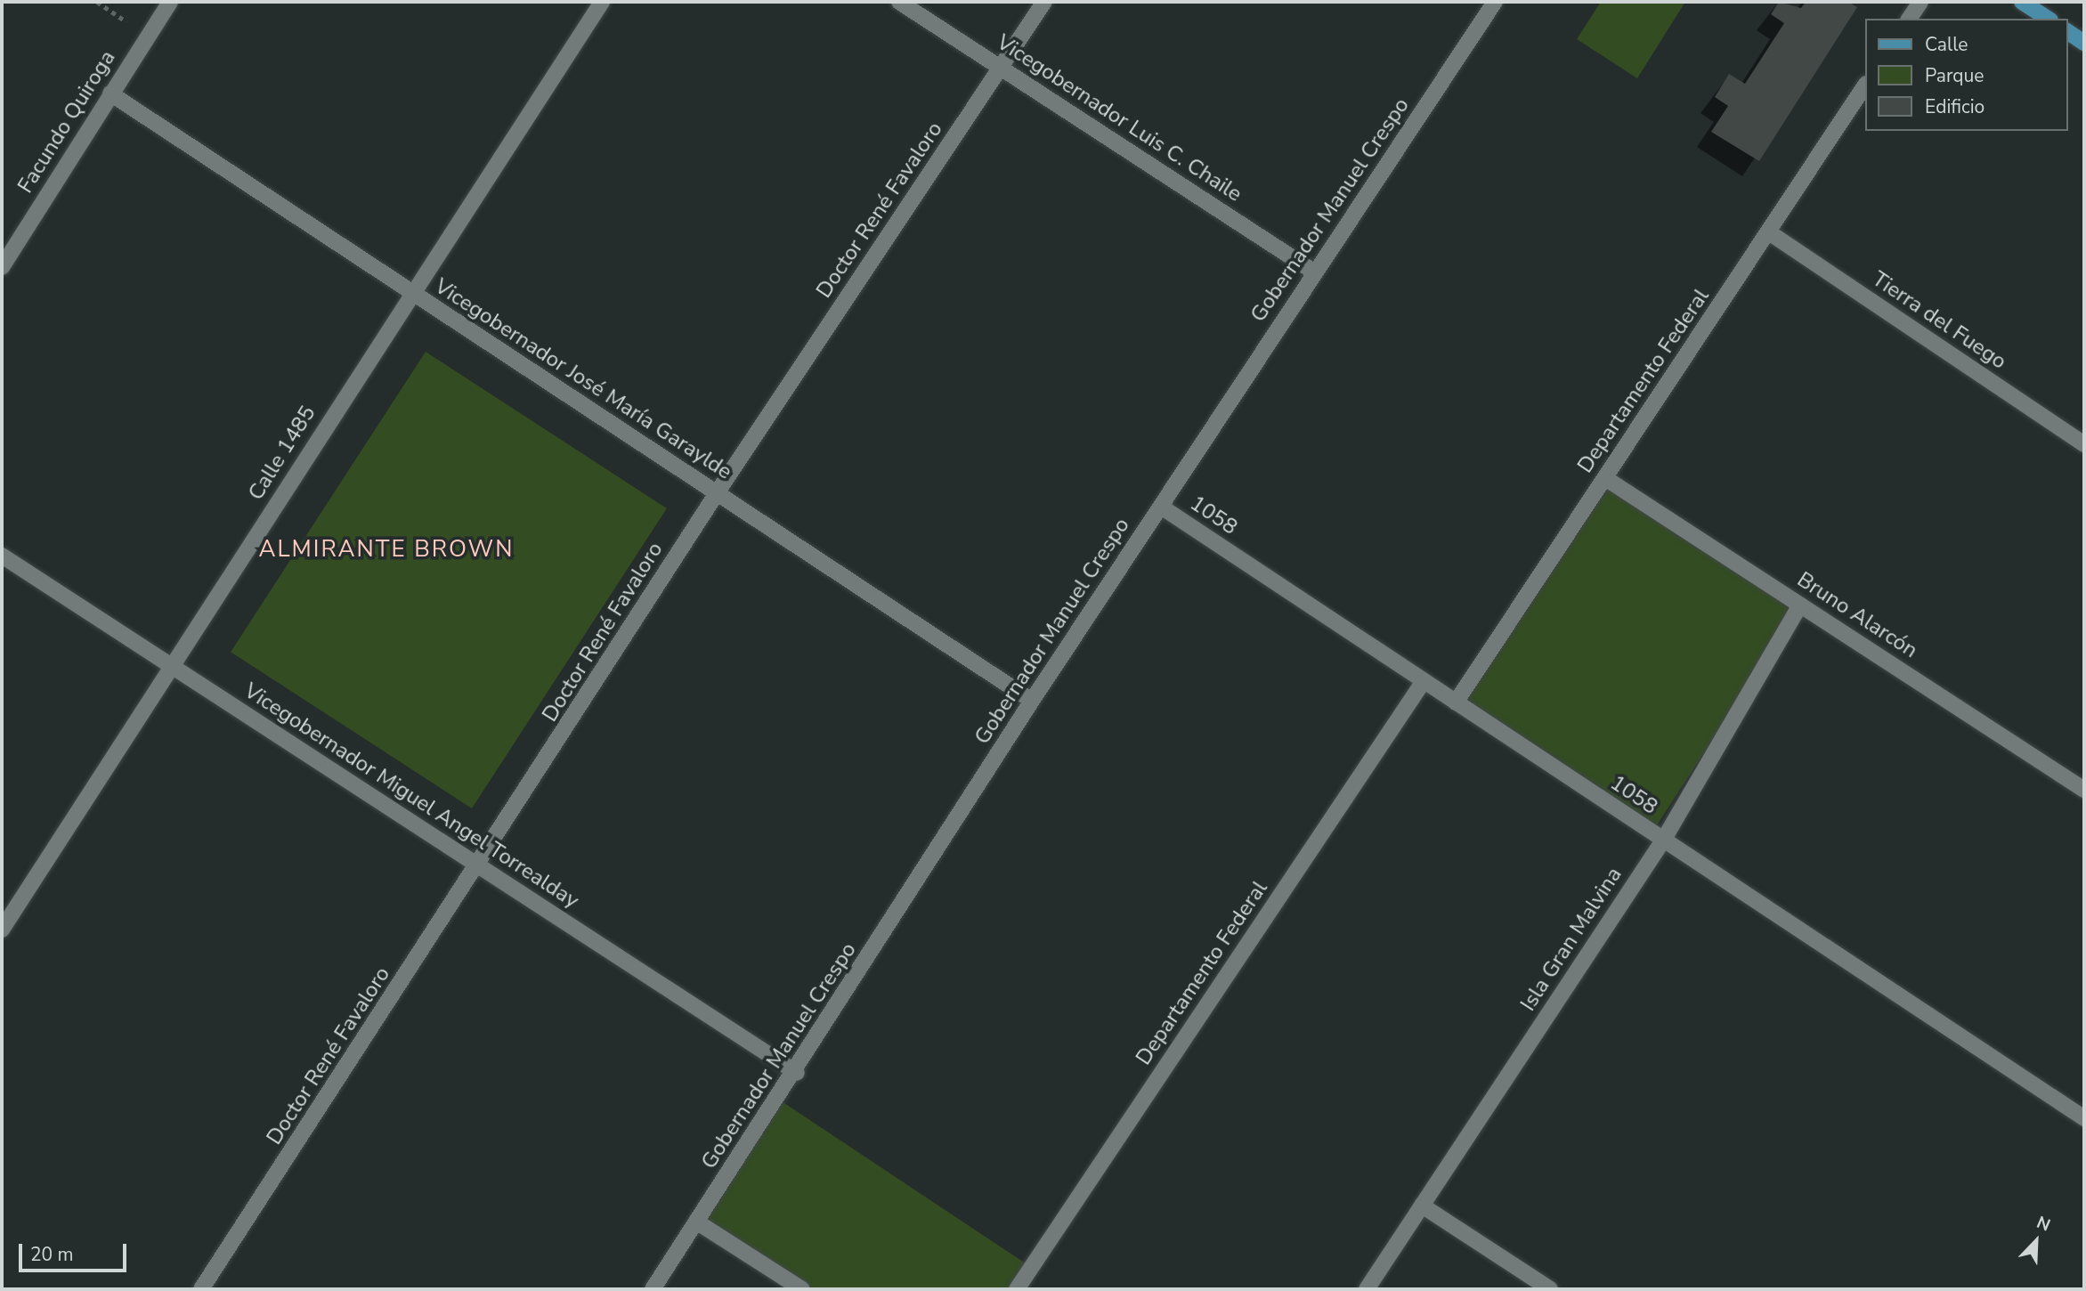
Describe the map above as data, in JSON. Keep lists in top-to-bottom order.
{
  "streets": {
    "street": [
      "Vicegobernador Luis C. Chaile",
      "Facundo Quiroga",
      "Doctor René Favaloro",
      "Gobernador Manuel Crespo",
      "Tierra del Fuego",
      "Vicegobernador José María Garaylde",
      "Departamento Federal",
      "Calle 1485",
      "1058",
      "Bruno Alarcón",
      "Vicegobernador Miguel Angel Torrealday",
      "Isla Gran Malvina"
    ]
  },
  "crossings": [
    ["Vicegobernador Luis C. Chaile", "Doctor René Favaloro"],
    ["Vicegobernador Luis C. Chaile", "Gobernador Manuel Crespo"],
    ["Facundo Quiroga", "Vicegobernador José María Garaylde"],
    ["Doctor René Favaloro", "Vicegobernador José María Garaylde"],
    ["Doctor René Favaloro", "Vicegobernador Miguel Angel Torrealday"],
    ["Gobernador Manuel Crespo", "Vicegobernador José María Garaylde"],
    ["Gobernador Manuel Crespo", "1058"],
    ["Gobernador Manuel Crespo", "Vicegobernador Miguel Angel Torrealday"],
    ["Tierra del Fuego", "Departamento Federal"],
    ["Vicegobernador José María Garaylde", "Calle 1485"],
    ["Departamento Federal", "1058"],
    ["Departamento Federal", "Bruno Alarcón"],
    ["Calle 1485", "Vicegobernador Miguel Angel Torrealday"],
    ["1058", "Isla Gran Malvina"],
    ["Bruno Alarcón", "Isla Gran Malvina"]
  ],
  "districts": ["ALMIRANTE BROWN"],
  "legend": ["Calle", "Parque", "Edificio"],
  "scale_bar": "20 m",
  "north": "top right"
}
